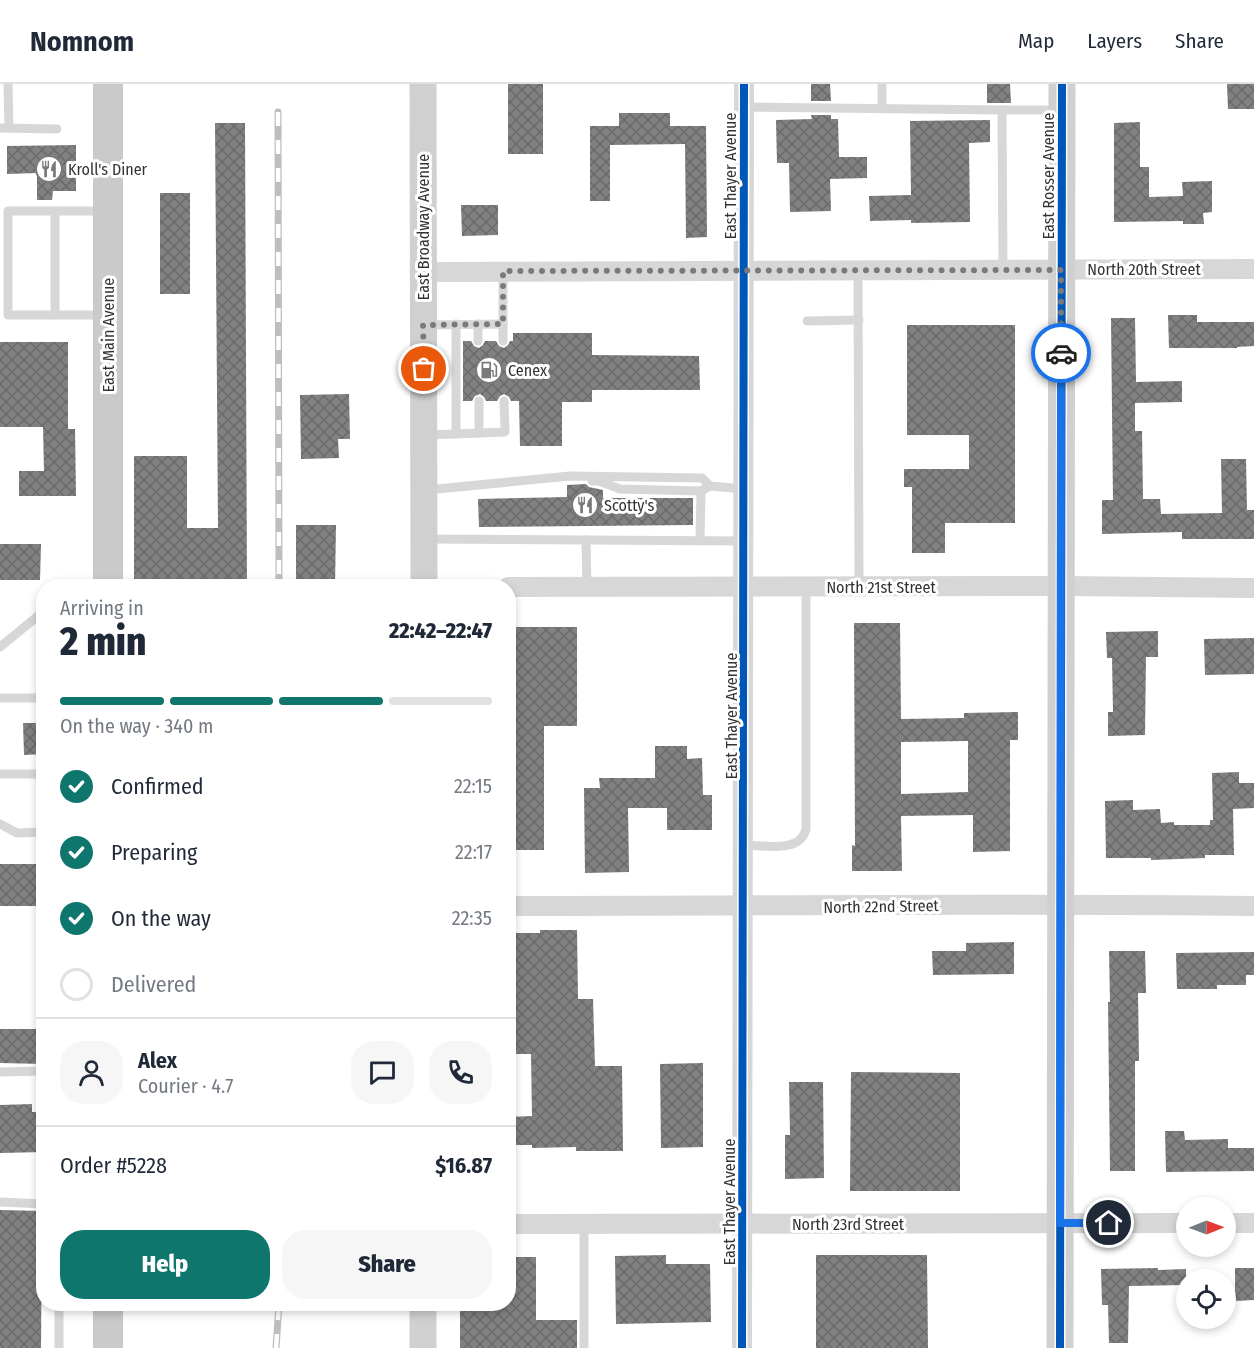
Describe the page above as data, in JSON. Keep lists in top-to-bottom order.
{
  "streets": {
    "main road": ["East Main Avenue"],
    "street": [
      "East Thayer Avenue",
      "East Rosser Avenue",
      "East Broadway Avenue",
      "North 20th Street",
      "North 21st Street",
      "North 22nd Street",
      "North 23rd Street"
    ]
  },
  "crossings": [
    ["East Thayer Avenue", "North 20th Street"],
    ["East Thayer Avenue", "North 21st Street"],
    ["East Thayer Avenue", "North 22nd Street"],
    ["East Thayer Avenue", "North 23rd Street"],
    ["East Rosser Avenue", "North 20th Street"],
    ["East Rosser Avenue", "North 21st Street"],
    ["East Rosser Avenue", "North 22nd Street"],
    ["East Rosser Avenue", "North 23rd Street"],
    ["East Broadway Avenue", "North 20th Street"]
  ],
  "places": {
    "restaurant": ["Kroll's Diner", "Scotty's"],
    "fuel station": ["Cenex"]
  },
  "north": "right",
  "page": {
    "header": "Nomnom",
    "nav": ["Map", "Layers", "Share"],
    "heading": ["2 min", "Arriving in", "22:42–22:47"],
    "panel": [
      "Alex",
      "Courier · 4.7",
      "Order #5228",
      "$16.87"
    ],
    "bar": "On the way · 340 m",
    "list": [
      ["Confirmed", "22:15"],
      ["Preparing", "22:17"],
      ["On the way", "22:35"],
      "Delivered"
    ],
    "buttons": ["Help", "Share"]
  }
}
